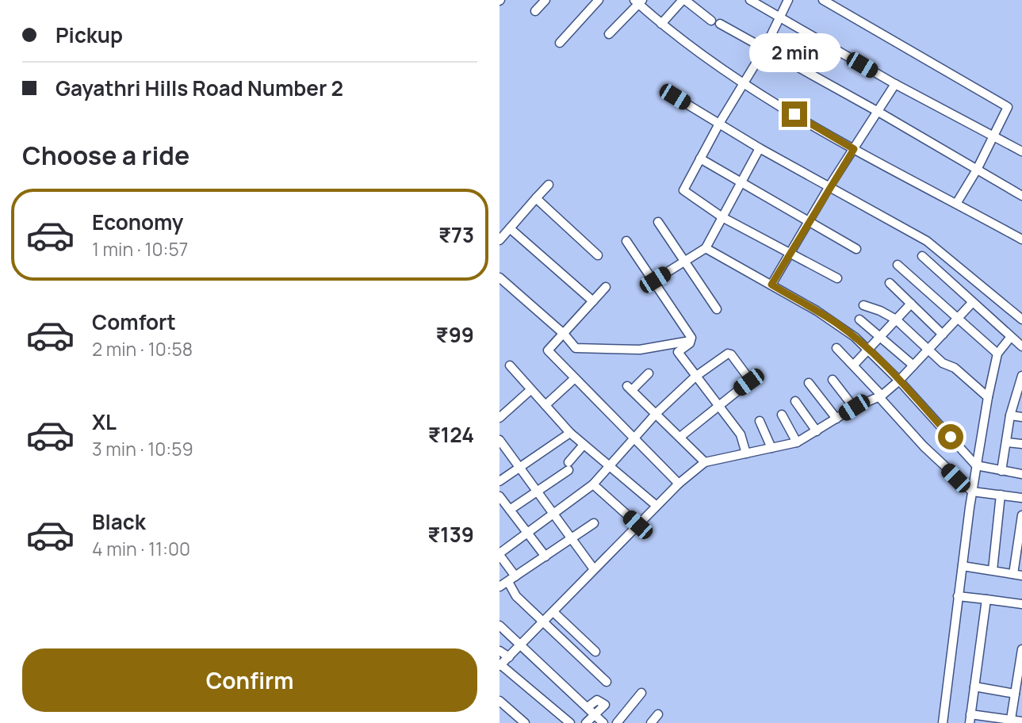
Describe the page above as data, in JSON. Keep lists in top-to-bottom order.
{
  "page": {
    "banner": ["Pickup", "Gayathri Hills Road Number 2"],
    "bubble": "2 min",
    "heading": "Choose a ride",
    "list": [
      {
        "name": "Economy",
        "note": "1 min · 10:57",
        "value": "₹73"
      },
      {
        "name": "Comfort",
        "note": "2 min · 10:58",
        "value": "₹99"
      },
      {
        "name": "XL",
        "note": "3 min · 10:59",
        "value": "₹124"
      },
      {
        "name": "Black",
        "note": "4 min · 11:00",
        "value": "₹139"
      }
    ],
    "buttons": "Confirm"
  }
}
